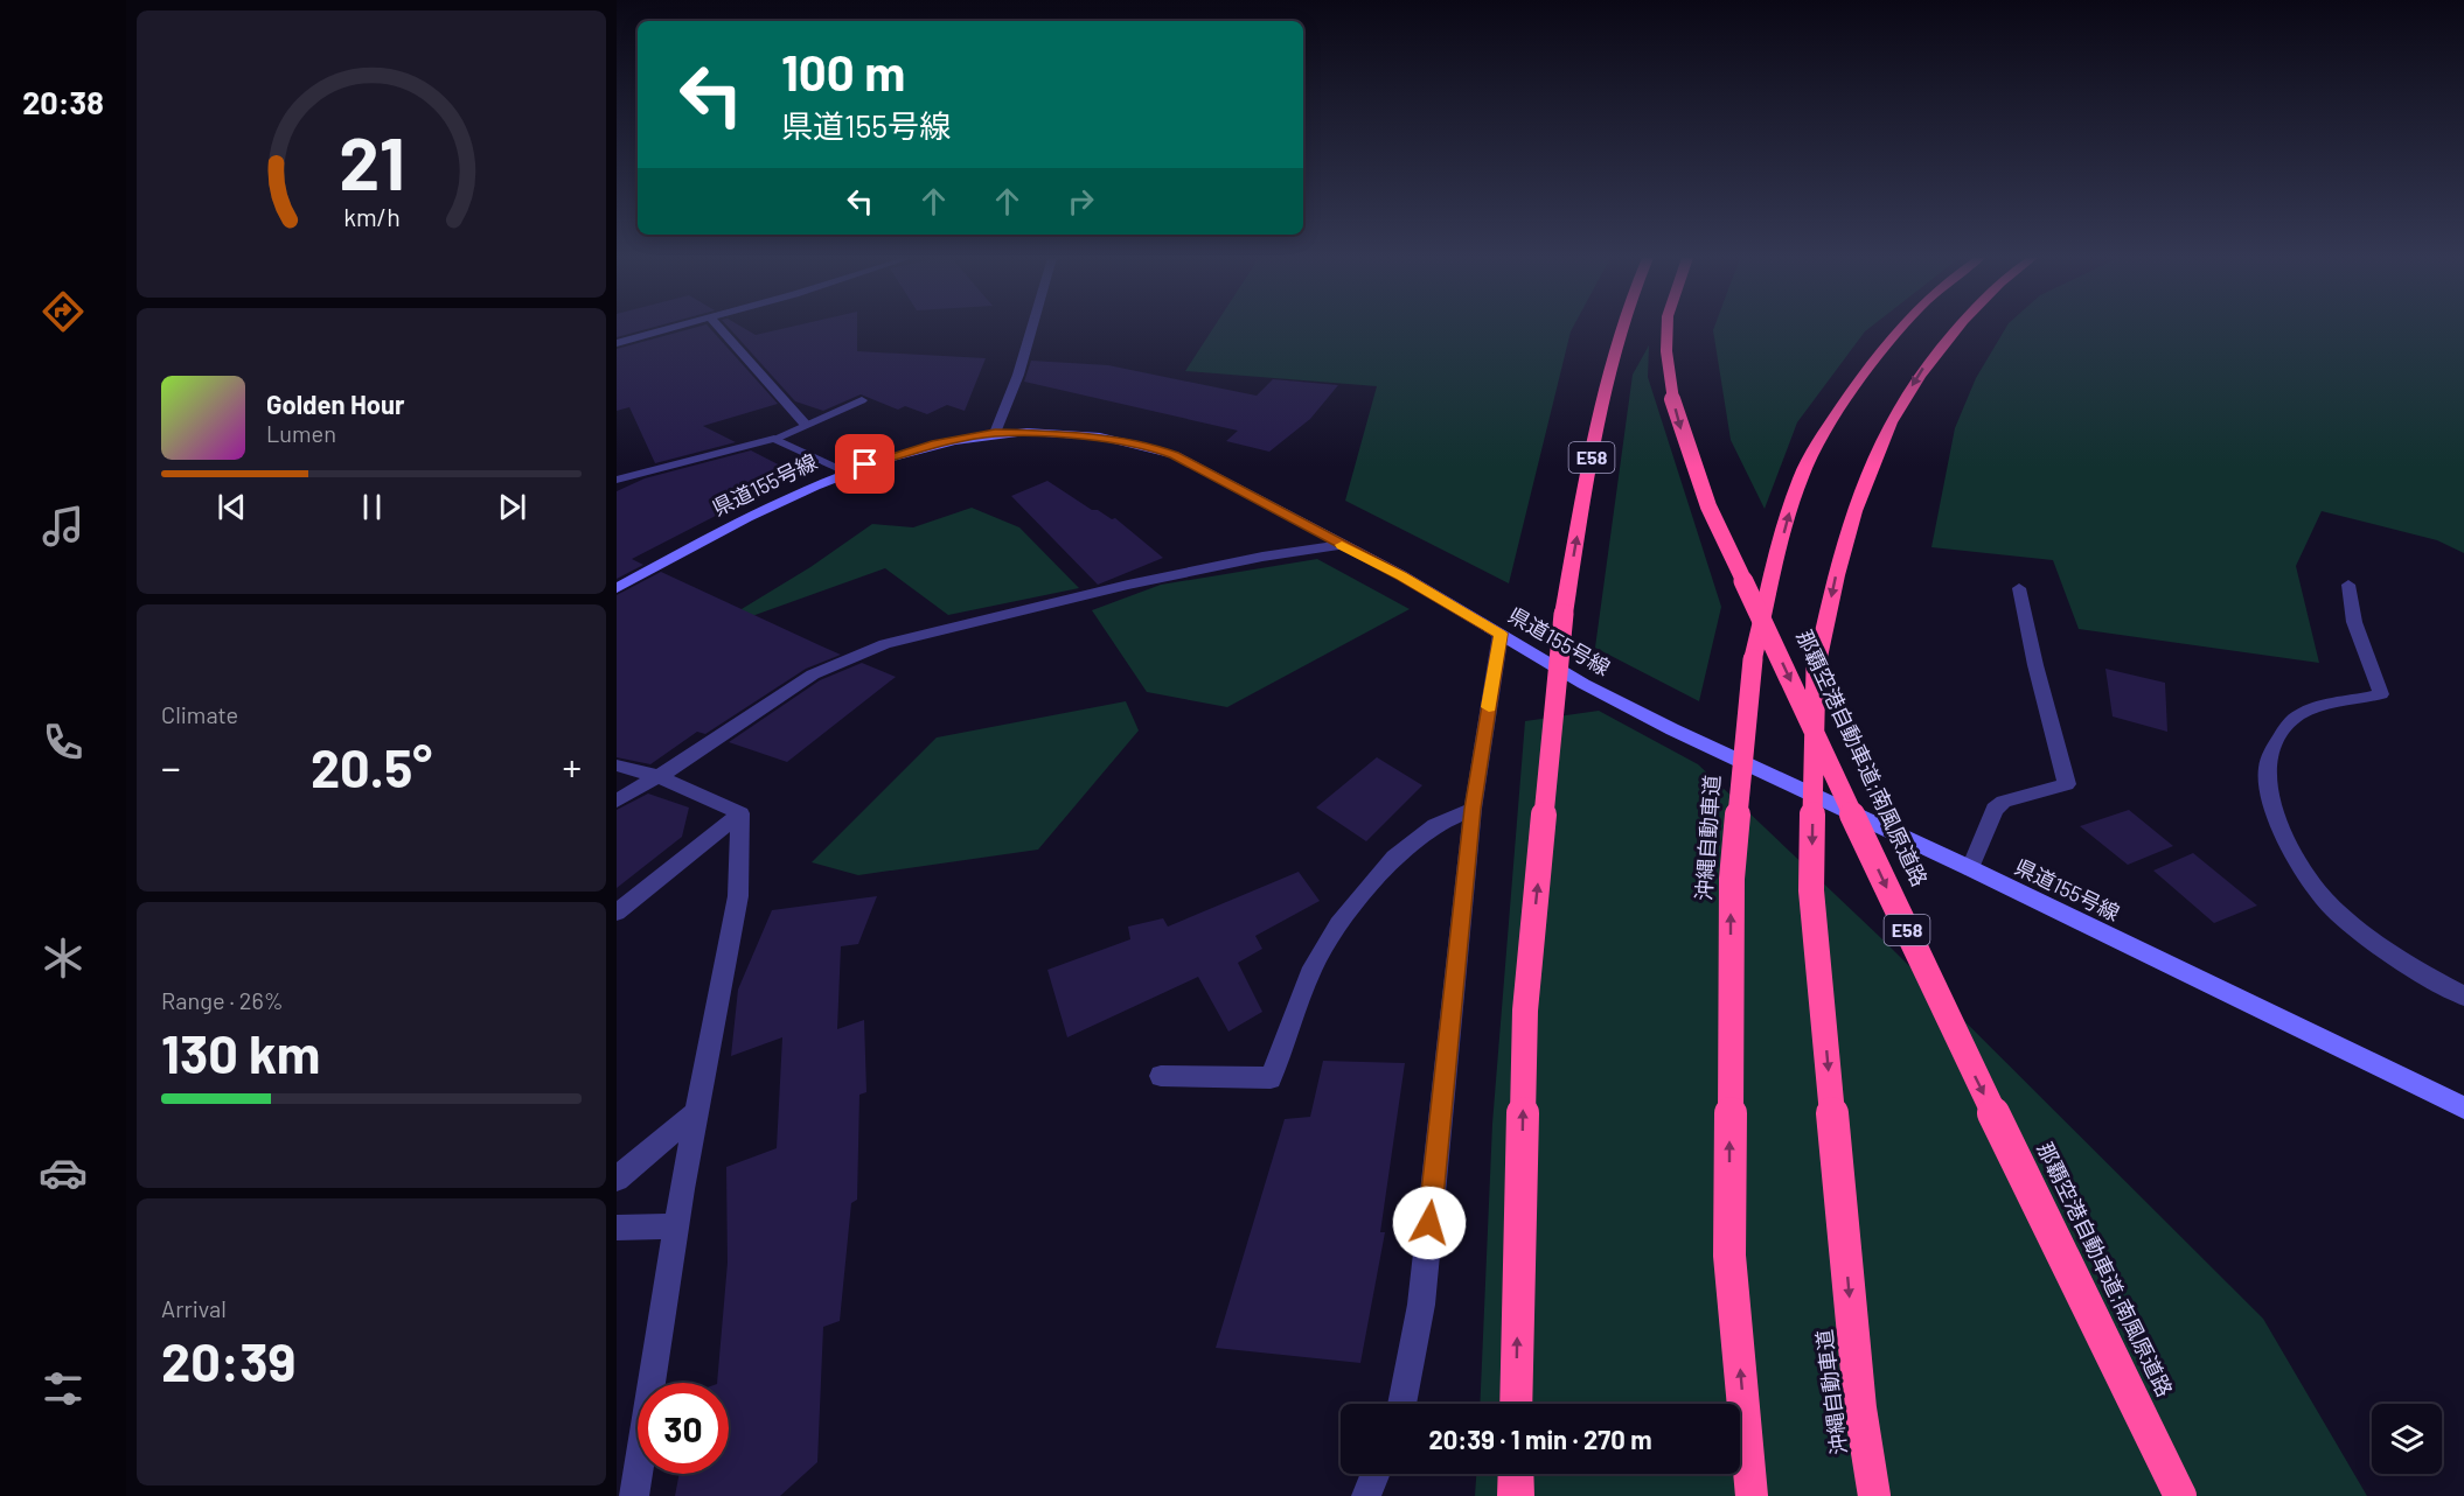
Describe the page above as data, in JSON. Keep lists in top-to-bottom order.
{
  "streets": {
    "highway": ["E58", "那覇空港自動車道;南風原道路", "沖縄自動車道"],
    "main road": ["県道155号線"]
  },
  "one_way": ["那覇空港自動車道;南風原道路"],
  "page": {
    "tabs": "20:38",
    "turn": ["100 m", "県道155号線"],
    "song": ["Golden Hour", "Lumen"],
    "tile": [
      "Climate",
      ["Range · 26%", "130 km"],
      ["Arrival", "20:39"]
    ],
    "heat": ["−", "20.5°", "+"],
    "limit": "30",
    "trip": "20:39 · 1 min · 270 m",
    "gauge": ["21", "km/h"]
  }
}
